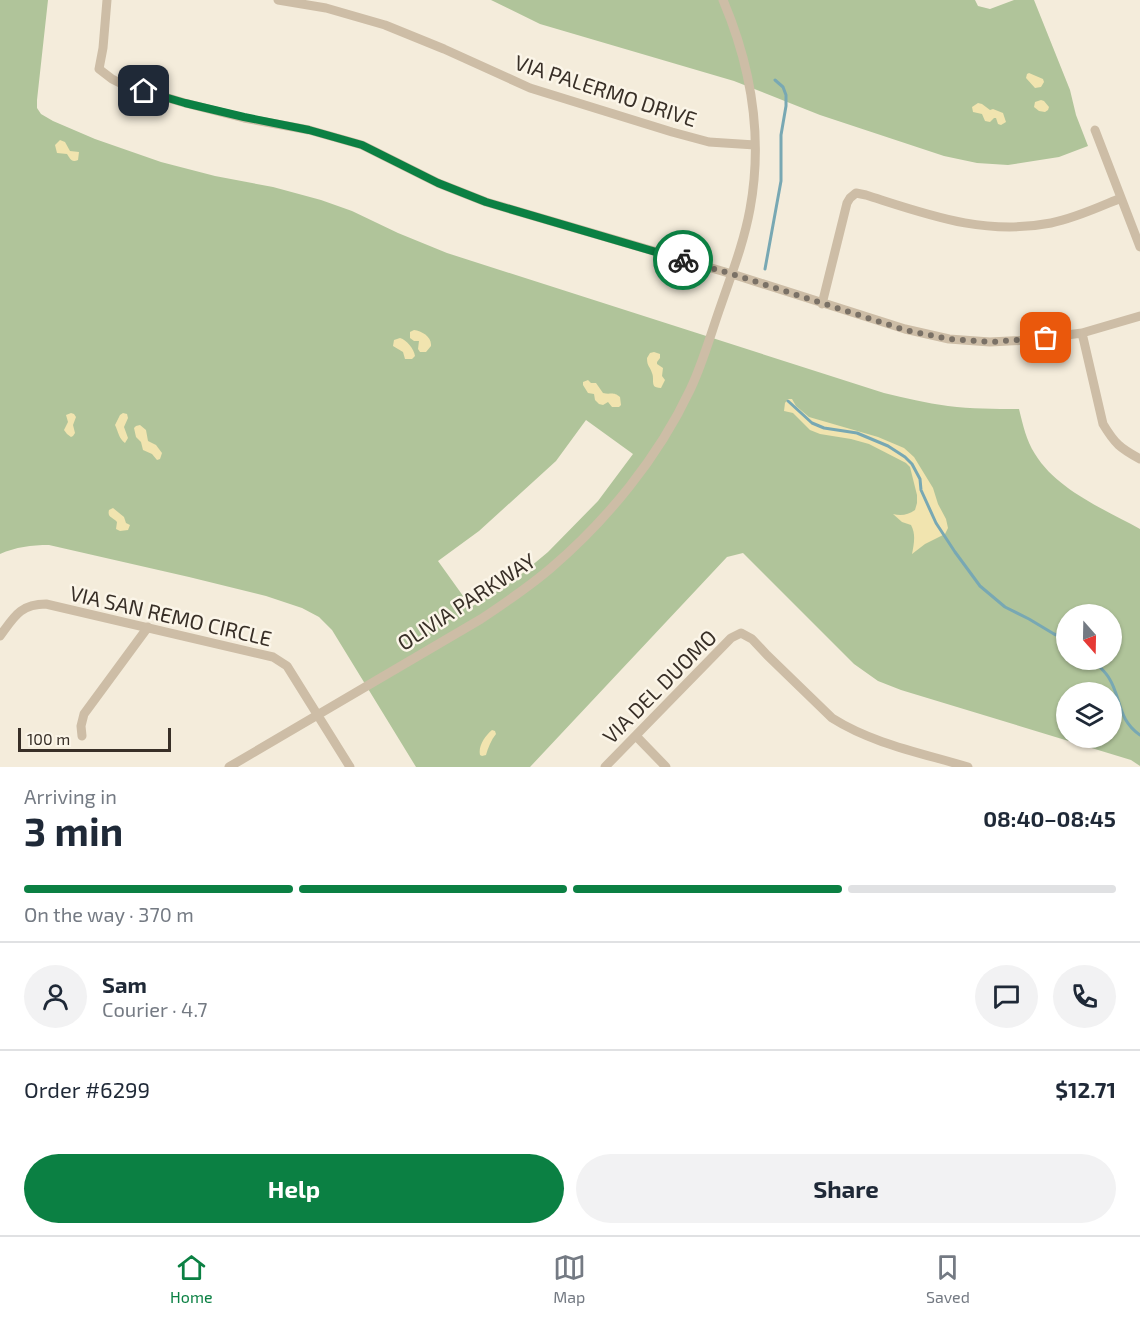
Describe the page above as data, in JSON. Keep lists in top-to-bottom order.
{
  "streets": {
    "street": [
      "VIA PALERMO DRIVE",
      "OLIVIA PARKWAY",
      "VIA SAN REMO CIRCLE",
      "VIA DEL DUOMO"
    ]
  },
  "crossings": [
    ["VIA PALERMO DRIVE", "OLIVIA PARKWAY"],
    ["OLIVIA PARKWAY", "VIA SAN REMO CIRCLE"]
  ],
  "scale_bar": "100 m",
  "north": "bottom",
  "page": {
    "scale": "100 m",
    "heading": ["3 min", "Arriving in", "08:40–08:45"],
    "panel": [
      "Sam",
      "Courier · 4.7",
      "Order #6299",
      "$12.71"
    ],
    "bar": "On the way · 370 m",
    "buttons": ["Help", "Share"],
    "tabs": ["Home", "Map", "Saved"]
  }
}
